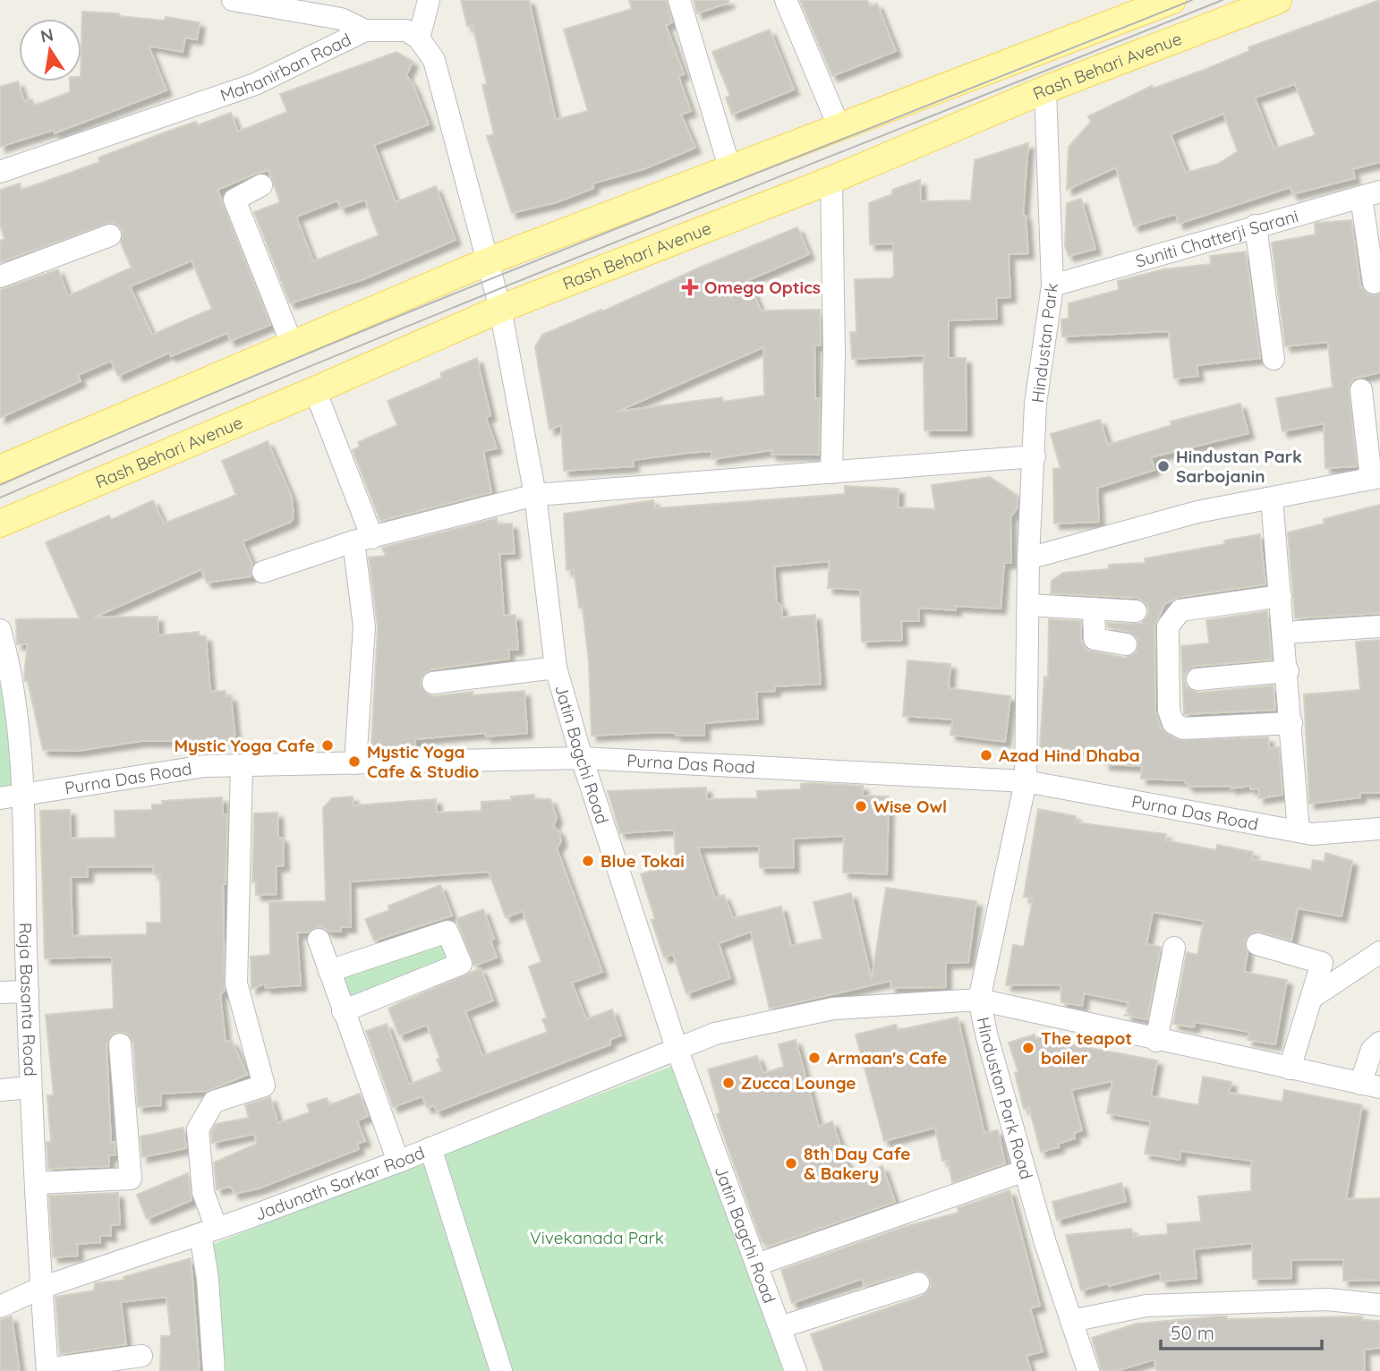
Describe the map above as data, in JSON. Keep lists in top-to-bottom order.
{
  "streets": {
    "main road": ["Rash Behari Avenue"],
    "street": [
      "Mahanirban Road",
      "Suniti Chatterji Sarani",
      "Hindustan Park",
      "Jatin Bagchi Road",
      "Purna Das Road",
      "Raja Basanta Road",
      "Hindustan Park Road",
      "Jadunath Sarkar Road"
    ]
  },
  "crossings": [
    ["Rash Behari Avenue", "Hindustan Park"],
    ["Rash Behari Avenue", "Jatin Bagchi Road"],
    ["Suniti Chatterji Sarani", "Hindustan Park"],
    ["Hindustan Park", "Purna Das Road"],
    ["Hindustan Park", "Hindustan Park Road"],
    ["Jatin Bagchi Road", "Purna Das Road"],
    ["Jatin Bagchi Road", "Jadunath Sarkar Road"],
    ["Purna Das Road", "Raja Basanta Road"],
    ["Purna Das Road", "Hindustan Park Road"],
    ["Raja Basanta Road", "Jadunath Sarkar Road"],
    ["Hindustan Park Road", "Jadunath Sarkar Road"]
  ],
  "parks": ["Vivekanada Park"],
  "places": {
    "health": ["Omega Optics"],
    "other": [
      "Hindustan Park Sarbojanin",
      "Mystic Yoga Cafe",
      "Azad Hind Dhaba",
      "Mystic Yoga Cafe & Studio",
      "Wise Owl",
      "Blue Tokai",
      "The teapot boiler",
      "Armaan's Cafe",
      "Zucca Lounge",
      "8th Day Cafe & Bakery"
    ]
  },
  "scale_bar": "50 m",
  "north": "top"
}
